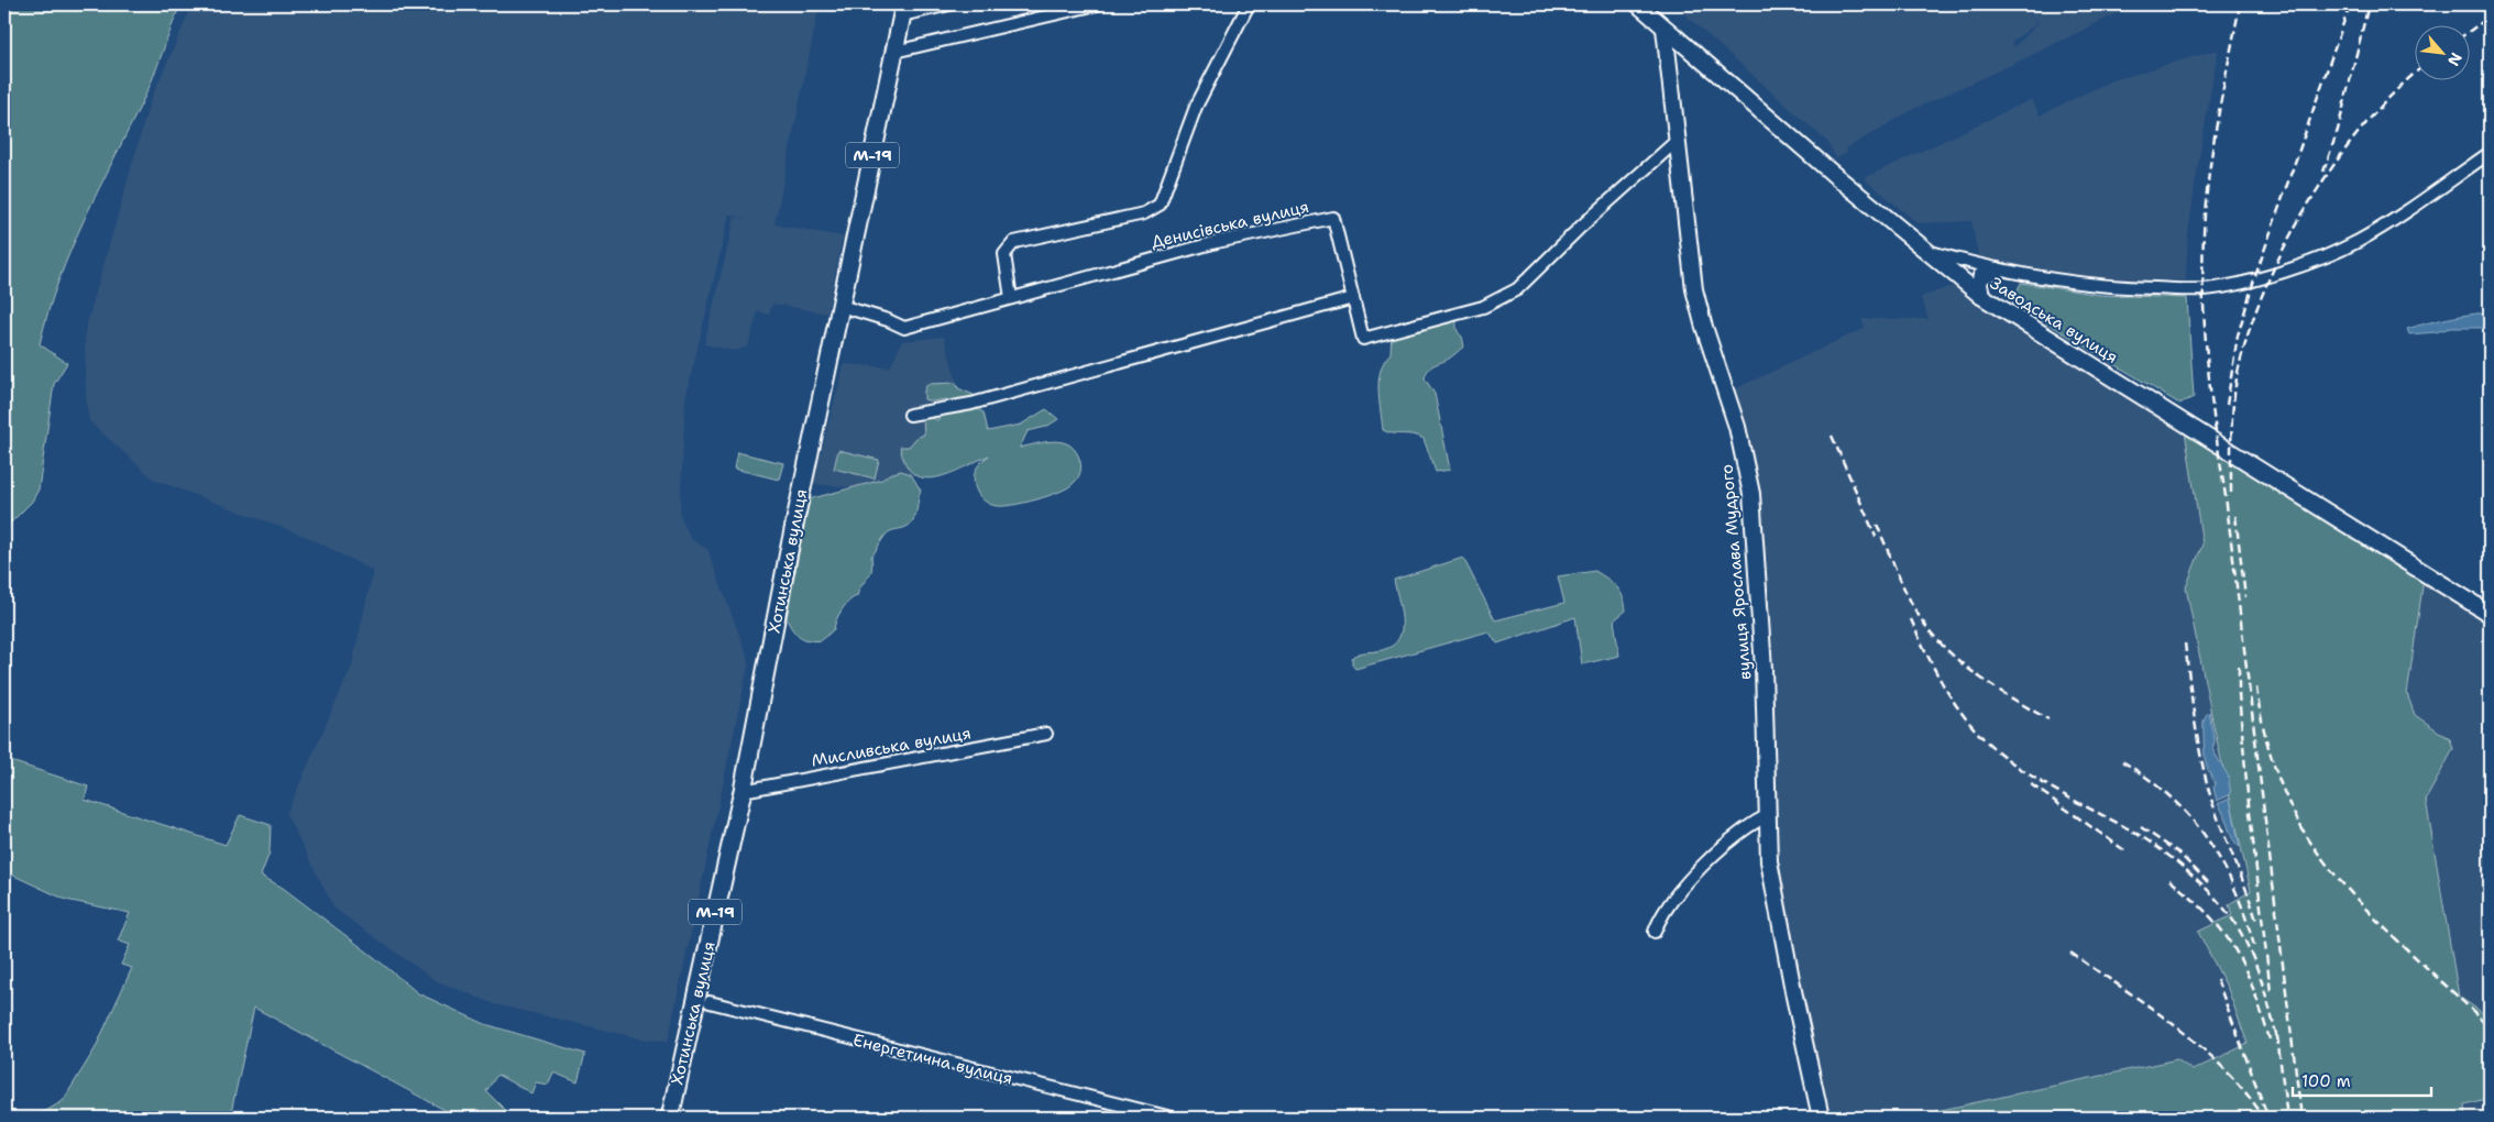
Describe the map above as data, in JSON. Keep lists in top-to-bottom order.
{
  "streets": {
    "highway": ["М-19", "Хотинська вулиця"],
    "main road": ["Заводська вулиця", "вулиця Ярослава Мудрого"],
    "street": ["Денисівська вулиця", "Мисливська вулиця", "Енергетична вулиця"]
  },
  "crossings": [
    ["Денисівська вулиця", "Хотинська вулиця"],
    ["Денисівська вулиця", "вулиця Ярослава Мудрого"],
    ["Заводська вулиця", "вулиця Ярослава Мудрого"],
    ["Хотинська вулиця", "Мисливська вулиця"],
    ["Хотинська вулиця", "Енергетична вулиця"]
  ],
  "scale_bar": "100 m",
  "north": "bottom right"
}
